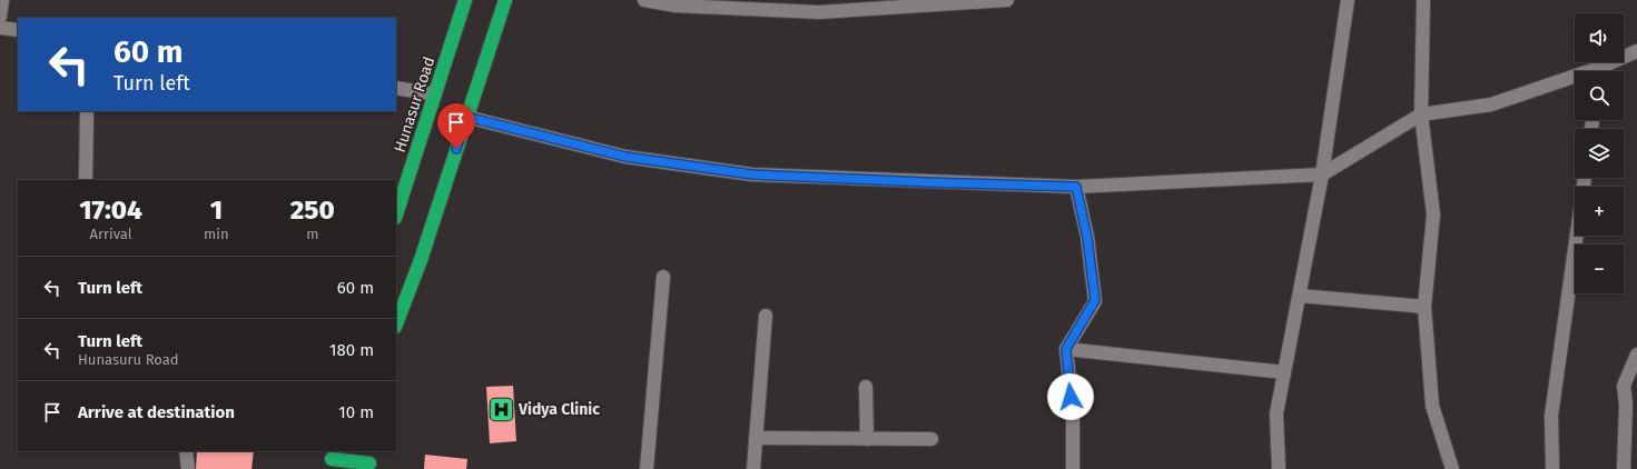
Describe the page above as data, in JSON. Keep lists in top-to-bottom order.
{
  "streets": {
    "highway": ["Hunasur Road"]
  },
  "places": {
    "hospital": ["Vidya Clinic"]
  },
  "page": {
    "map_buttons": ["+", "−"],
    "turn": ["60 m", "Turn left"],
    "eta": [
      "17:04",
      "Arrival",
      "1",
      "min",
      "250",
      "m"
    ],
    "list": [
      {
        "name": "Turn left",
        "value": "60 m"
      },
      {
        "name": "Turn left",
        "note": "Hunasuru Road",
        "value": "180 m"
      },
      {
        "name": "Arrive at destination",
        "value": "10 m"
      }
    ]
  }
}
